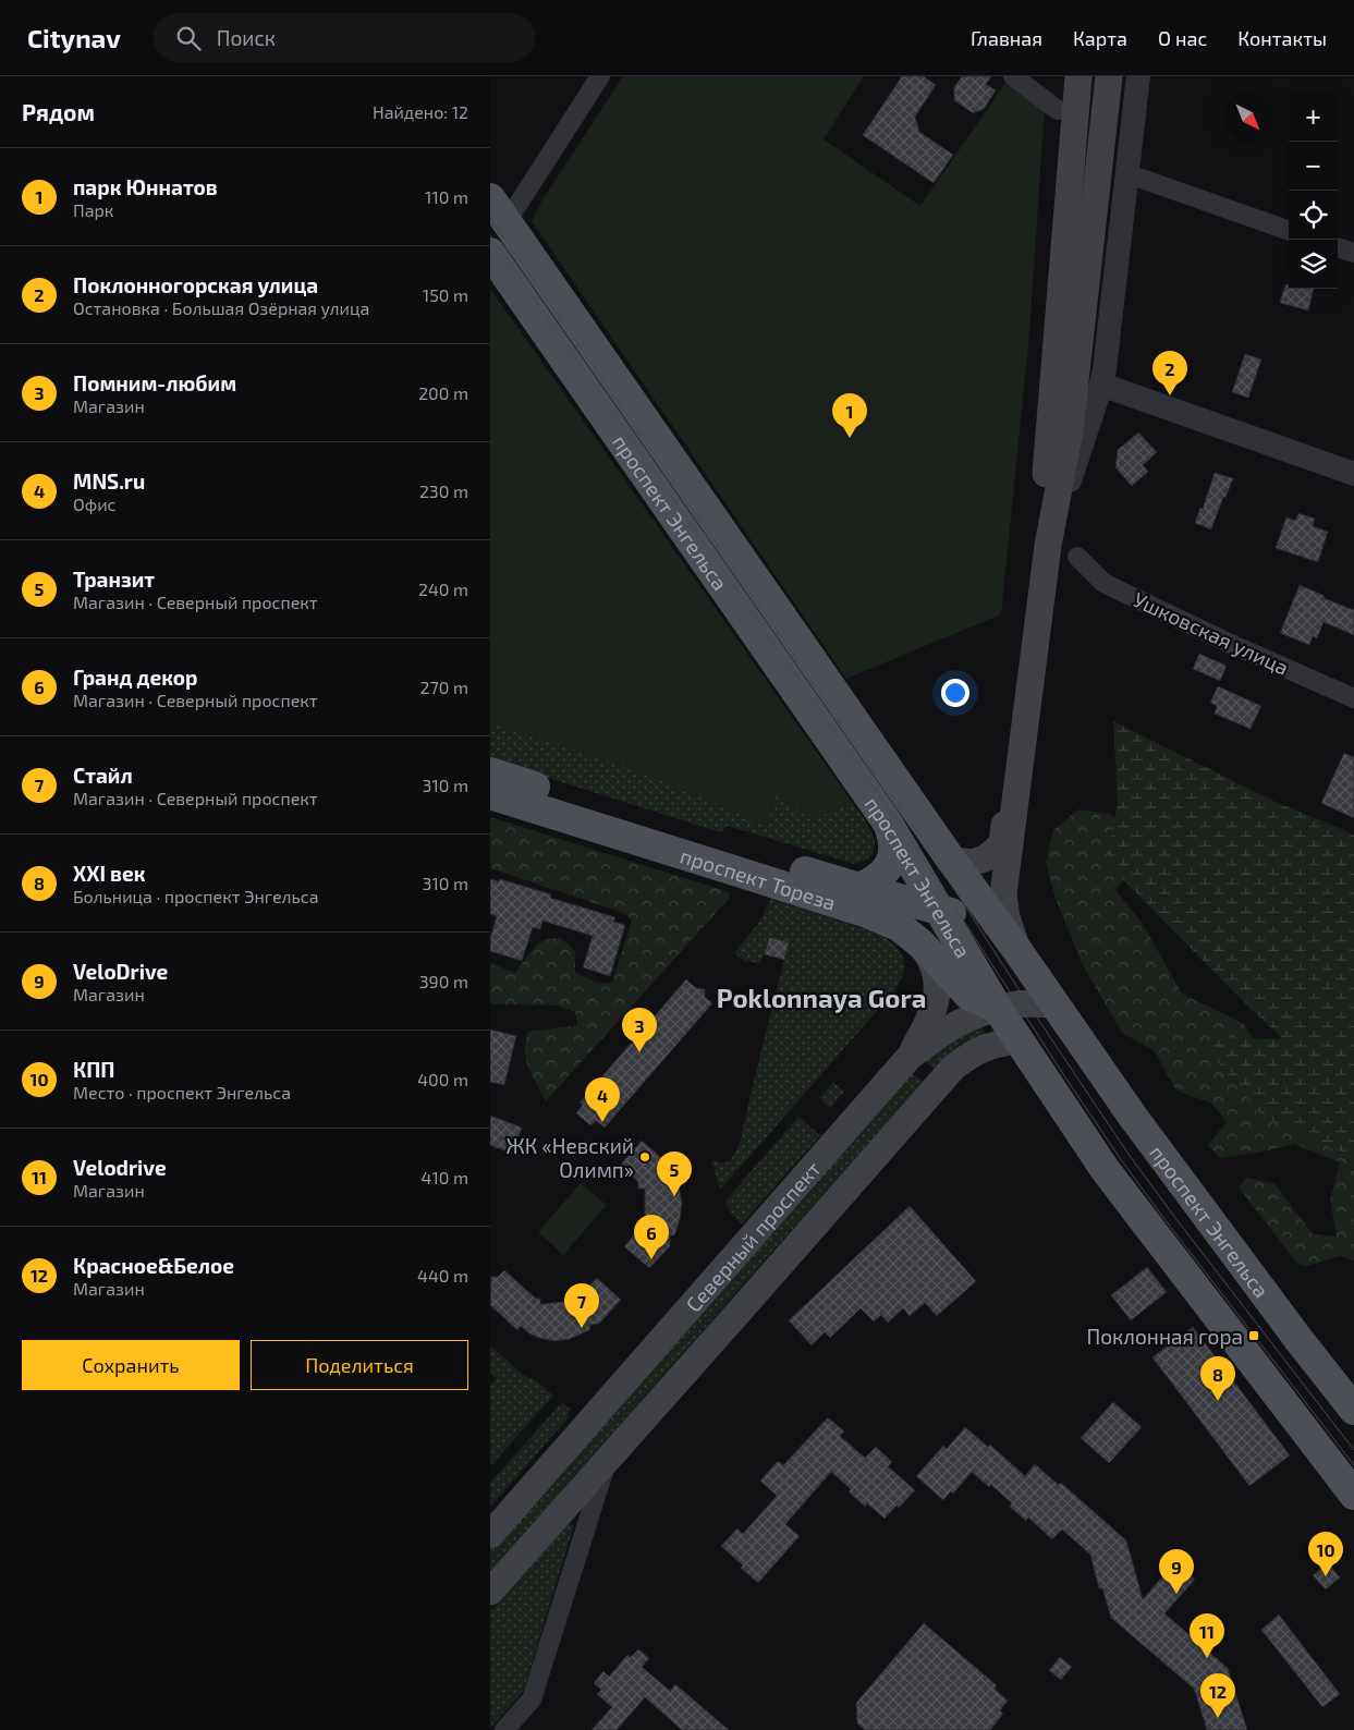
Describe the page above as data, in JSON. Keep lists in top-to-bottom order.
{
  "streets": {
    "main road": ["проспект Энгельса", "проспект Тореза", "Северный проспект"],
    "street": ["Ушковская улица"]
  },
  "crossings": [
    ["проспект Энгельса", "проспект Тореза"],
    ["проспект Энгельса", "Северный проспект"],
    ["проспект Тореза", "Северный проспект"]
  ],
  "districts": ["Poklonnaya Gora"],
  "places": {
    "other": ["ЖК «Невский Олимп»"],
    "transit": ["Поклонная гора"]
  },
  "north": "bottom right",
  "page": {
    "header": "Citynav",
    "search": "Поиск",
    "nav": [
      "Главная",
      "Карта",
      "О нас",
      "Контакты"
    ],
    "heading": ["Рядом", "Найдено: 12"],
    "map_buttons": ["+", "−"],
    "list": [
      {
        "mark": "1",
        "name": "парк Юннатов",
        "note": "Парк",
        "value": "110 m"
      },
      {
        "mark": "2",
        "name": "Поклонногорская улица",
        "note": "Остановка · Большая Озёрная улица",
        "value": "150 m"
      },
      {
        "mark": "3",
        "name": "Помним-любим",
        "note": "Магазин",
        "value": "200 m"
      },
      {
        "mark": "4",
        "name": "MNS.ru",
        "note": "Офис",
        "value": "230 m"
      },
      {
        "mark": "5",
        "name": "Транзит",
        "note": "Магазин · Северный проспект",
        "value": "240 m"
      },
      {
        "mark": "6",
        "name": "Гранд декор",
        "note": "Магазин · Северный проспект",
        "value": "270 m"
      },
      {
        "mark": "7",
        "name": "Стайл",
        "note": "Магазин · Северный проспект",
        "value": "310 m"
      },
      {
        "mark": "8",
        "name": "XXI век",
        "note": "Больница · проспект Энгельса",
        "value": "310 m"
      },
      {
        "mark": "9",
        "name": "VeloDrive",
        "note": "Магазин",
        "value": "390 m"
      },
      {
        "mark": "10",
        "name": "КПП",
        "note": "Место · проспект Энгельса",
        "value": "400 m"
      },
      {
        "mark": "11",
        "name": "Velodrive",
        "note": "Магазин",
        "value": "410 m"
      },
      {
        "mark": "12",
        "name": "Красное&Белое",
        "note": "Магазин",
        "value": "440 m"
      }
    ],
    "pins": [
      "2",
      "1",
      "3",
      "4",
      "5",
      "6",
      "7",
      "8",
      "10",
      "9",
      "11",
      "12"
    ],
    "buttons": ["Сохранить", "Поделиться"]
  }
}
